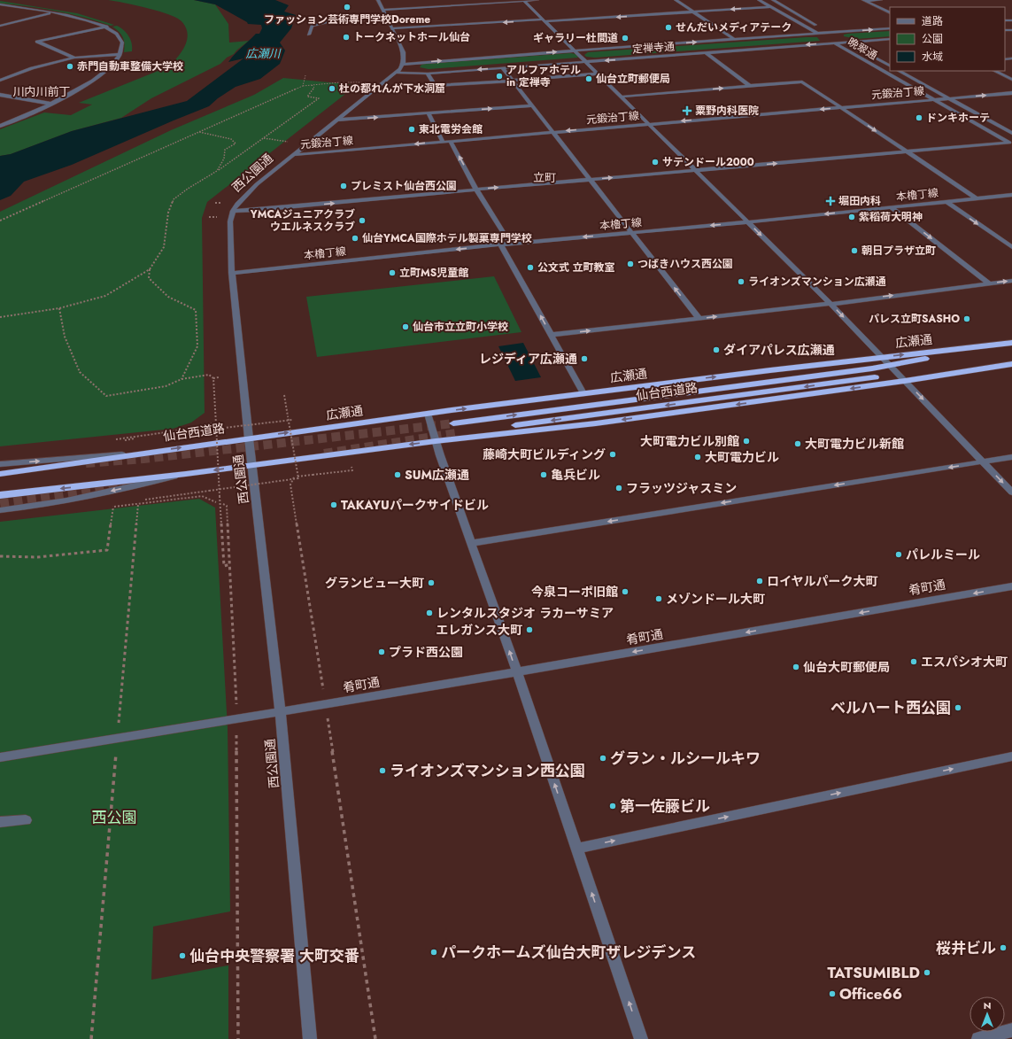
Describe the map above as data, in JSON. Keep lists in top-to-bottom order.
{
  "streets": {
    "highway": ["広瀬通", "仙台西道路"],
    "street": [
      "定禅寺通",
      "晩翠通",
      "元鍛治丁線",
      "西公園通",
      "本櫓丁線",
      "肴町通"
    ]
  },
  "crossings": [
    ["定禅寺通", "晩翠通"],
    ["定禅寺通", "西公園通"],
    ["晩翠通", "元鍛治丁線"],
    ["元鍛治丁線", "西公園通"],
    ["西公園通", "本櫓丁線"],
    ["西公園通", "広瀬通"],
    ["西公園通", "仙台西道路"],
    ["西公園通", "肴町通"],
    ["広瀬通", "仙台西道路"]
  ],
  "one_way": ["肴町通"],
  "districts": ["川内川前丁", "立町"],
  "water": ["広瀬川"],
  "parks": ["西公園"],
  "places": {
    "other": [
      "ファッション芸術専門学校Doreme",
      "せんだいメディアテーク",
      "トークネットホール仙台",
      "ギャラリー杜間道",
      "赤門自動車整備大学校",
      "アルファホテル in 定禅寺",
      "仙台立町郵便局",
      "杜の都れんが下水洞窟",
      "ドンキホーテ",
      "東北電労会館",
      "サテンドール2000",
      "プレミスト仙台西公園",
      "紫稻荷大明神",
      "YMCAジュニアクラブ ウエルネスクラブ",
      "仙台YMCA国際ホテル製菓専門学校",
      "朝日プラザ立町",
      "つばきハウス西公園",
      "公文式 立町教室",
      "立町MS児童館",
      "ライオンズマンション広瀬通",
      "パレス立町SASHO",
      "仙台市立立町小学校",
      "ダイアパレス広瀬通",
      "レジディア広瀬通",
      "大町電力ビル別館",
      "大町電力ビル新館",
      "藤崎大町ビルディング",
      "大町電力ビル",
      "SUM広瀬通",
      "亀兵ビル",
      "フラッツジャスミン",
      "TAKAYUパークサイドビル",
      "パレルミール",
      "ロイヤルパーク大町",
      "グランビュー大町",
      "今泉コーポ旧館",
      "メゾンドール大町",
      "レンタルスタジオ ラカーサミア",
      "エレガンス大町",
      "プラド西公園",
      "エスパシオ大町",
      "仙台大町郵便局",
      "ベルハート西公園",
      "グラン・ルシールキワ",
      "ライオンズマンション西公園",
      "第一佐藤ビル",
      "桜井ビル",
      "パークホームズ仙台大町ザレジデンス",
      "仙台中央警察署 大町交番",
      "TATSUMIBLD",
      "Office66"
    ],
    "health": ["粟野内科医院", "堀田内科"]
  },
  "legend": ["道路", "公園", "水域"],
  "north": "top"
}
